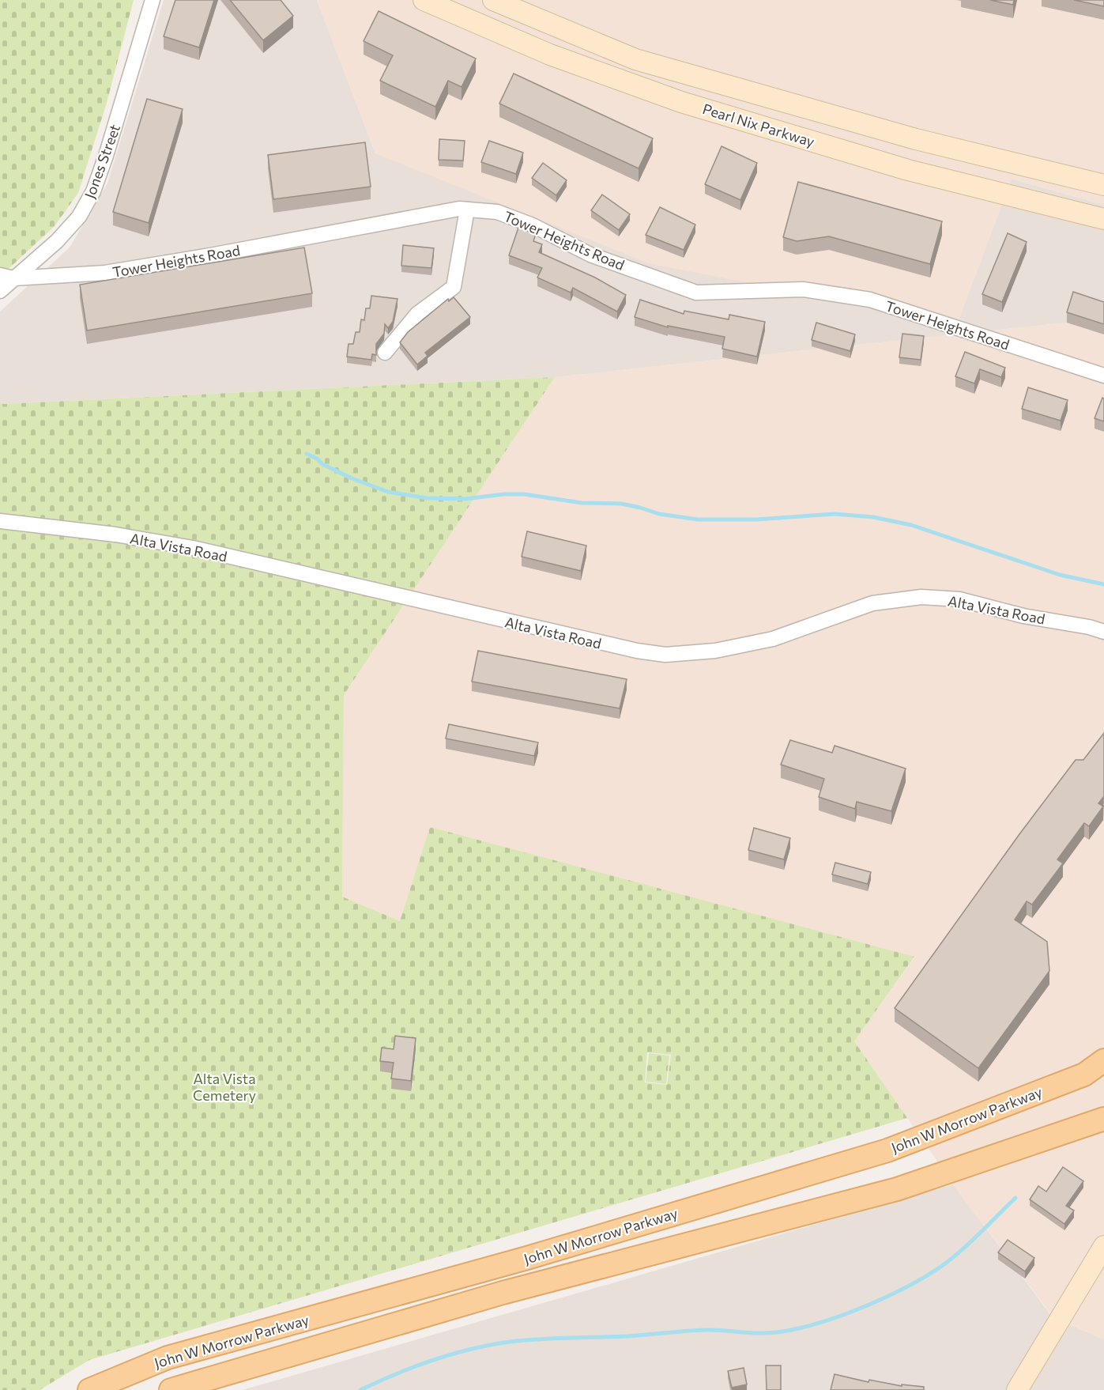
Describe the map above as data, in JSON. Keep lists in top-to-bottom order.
{
  "streets": {
    "main road": ["Pearl Nix Parkway", "John W Morrow Parkway"],
    "street": ["Jones Street", "Tower Heights Road", "Alta Vista Road"]
  },
  "crossings": [
    ["Jones Street", "Tower Heights Road"]
  ],
  "parks": ["Alta Vista Cemetery"]
}
